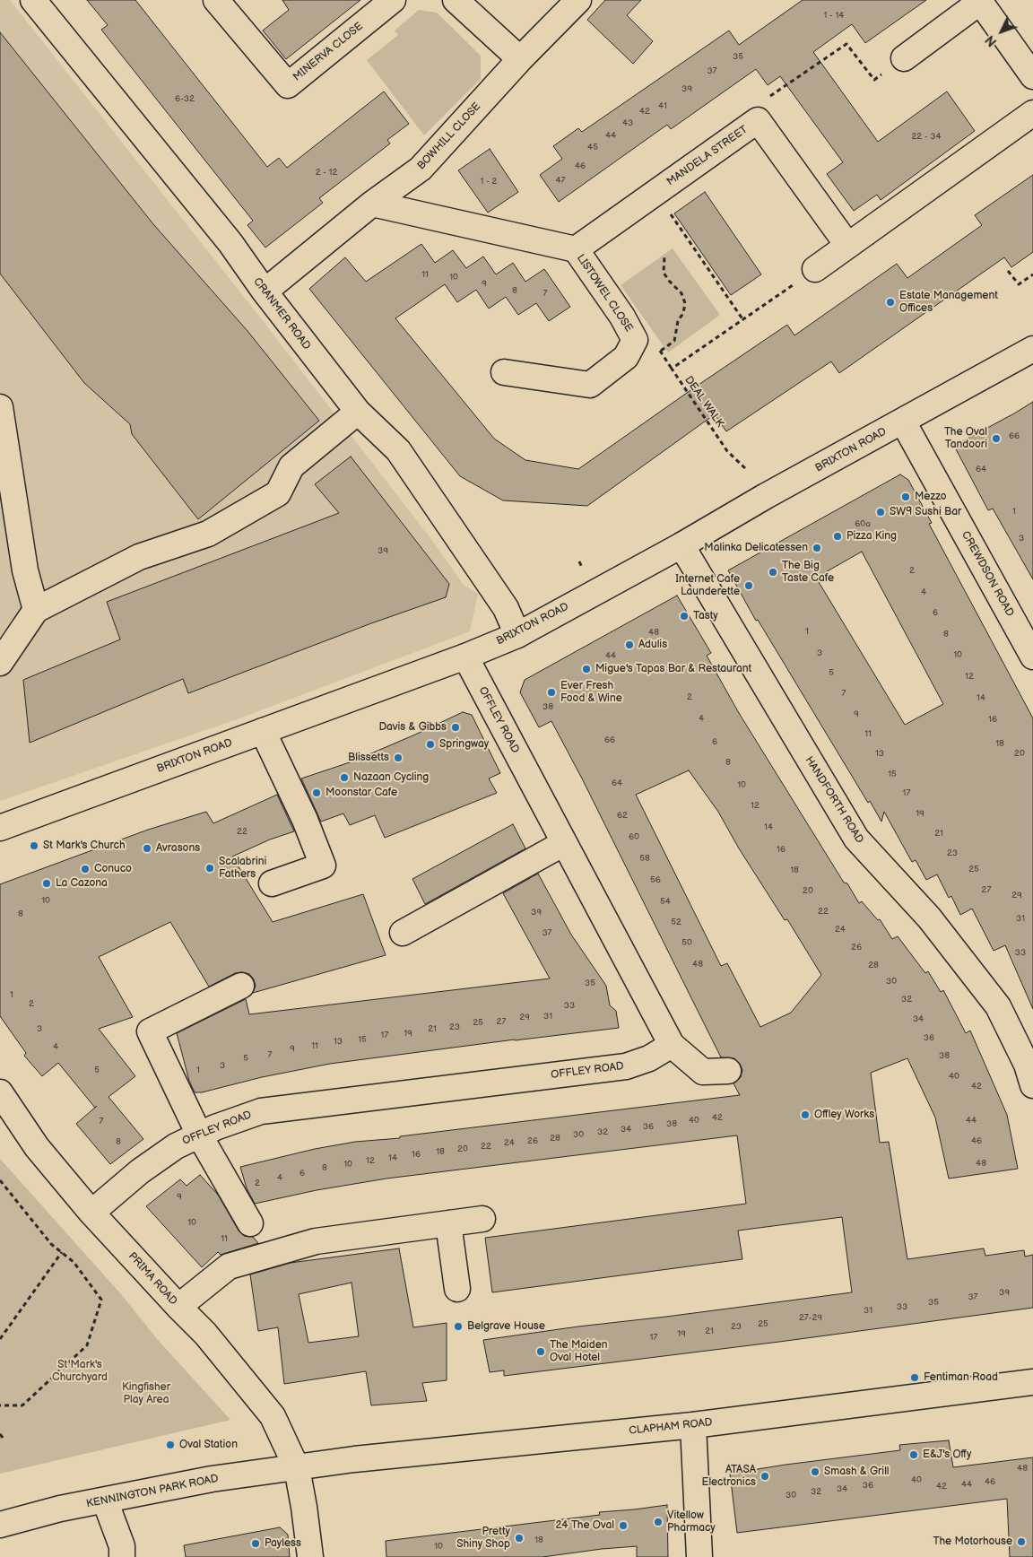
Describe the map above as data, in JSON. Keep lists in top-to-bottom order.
{
  "streets": {
    "main road": [
      "MINERVA CLOSE",
      "BOWHILL CLOSE",
      "MANDELA STREET",
      "LISTOWEL CLOSE",
      "CRANMER ROAD",
      "BRIXTON ROAD",
      "CREWDSON ROAD",
      "OFFLEY ROAD",
      "HANDFORTH ROAD",
      "PRIMA ROAD",
      "CLAPHAM ROAD",
      "KENNINGTON PARK ROAD"
    ],
    "path": ["DEAL WALK"]
  },
  "crossings": [
    ["BOWHILL CLOSE", "LISTOWEL CLOSE"],
    ["BOWHILL CLOSE", "CRANMER ROAD"],
    ["MANDELA STREET", "LISTOWEL CLOSE"],
    ["CRANMER ROAD", "BRIXTON ROAD"],
    ["BRIXTON ROAD", "CREWDSON ROAD"],
    ["BRIXTON ROAD", "OFFLEY ROAD"],
    ["BRIXTON ROAD", "HANDFORTH ROAD"],
    ["OFFLEY ROAD", "PRIMA ROAD"],
    ["PRIMA ROAD", "CLAPHAM ROAD"],
    ["PRIMA ROAD", "KENNINGTON PARK ROAD"],
    ["CLAPHAM ROAD", "KENNINGTON PARK ROAD"]
  ],
  "parks": ["St Mark's Churchyard", "Kingfisher Play Area"],
  "places": [
    "Estate Management Offices",
    "The Oval Tandoori",
    "Mezzo",
    "SW9 Sushi Bar",
    "Pizza King",
    "Malinka Delicatessen",
    "The Big Taste Cafe",
    "Internet Cafe Launderette",
    "Tasty",
    "Adulis",
    "Migue's Tapas Bar & Restaurant",
    "Ever Fresh Food & Wine",
    "Davis & Gibbs",
    "Springway",
    "Blissetts",
    "Nazaan Cycling",
    "Moonstar Cafe",
    "St Mark's Church",
    "Avrasons",
    "Scalabrini Fathers",
    "Conuco",
    "La Cazona",
    "Offley Works",
    "Belgrave House",
    "The Maiden Oval Hotel",
    "Fentiman Road",
    "Oval Station",
    "E&J's Offy",
    "Smash & Grill",
    "ATASA Electronics",
    "Vitellow Pharmacy",
    "24 The Oval",
    "Pretty Shiny Shop",
    "The Motorhouse",
    "Payless"
  ],
  "house_numbers": [
    "1 - 14",
    "35",
    "37",
    "39",
    "6-32",
    "41",
    "42",
    "43",
    "44",
    "22 - 34",
    "45",
    "46",
    "2 - 12",
    "47",
    "1 - 2",
    "11",
    "10",
    "9",
    "8",
    "7",
    "66",
    "64",
    "1",
    "60a",
    "3",
    "39",
    "2",
    "4",
    "6",
    "1",
    "48",
    "8",
    "3",
    "10",
    "44",
    "5",
    "12",
    "7",
    "2",
    "14",
    "38",
    "9",
    "4",
    "16",
    "11",
    "66",
    "6",
    "18",
    "13",
    "20",
    "8",
    "15",
    "64",
    "10",
    "17",
    "12",
    "19",
    "62",
    "14",
    "22",
    "21",
    "60",
    "16",
    "23",
    "58",
    "25",
    "18",
    "56",
    "27",
    "20",
    "29",
    "10",
    "54",
    "22",
    "39",
    "8",
    "31",
    "52",
    "24",
    "37",
    "50",
    "26",
    "33",
    "48",
    "28",
    "30",
    "35",
    "1",
    "32",
    "2",
    "33",
    "31",
    "29",
    "34",
    "27",
    "25",
    "23",
    "3",
    "21",
    "19",
    "17",
    "36",
    "15",
    "13",
    "11",
    "4",
    "9",
    "7",
    "38",
    "5",
    "3",
    "5",
    "1",
    "40",
    "42",
    "42",
    "40",
    "44",
    "7",
    "38",
    "36",
    "34",
    "32",
    "30",
    "28",
    "26",
    "46",
    "8",
    "24",
    "22",
    "20",
    "18",
    "16",
    "14",
    "12",
    "48",
    "10",
    "8",
    "6",
    "4",
    "2",
    "9",
    "10",
    "11",
    "39",
    "37",
    "35",
    "33",
    "31",
    "27-29",
    "25",
    "23",
    "21",
    "19",
    "17",
    "48",
    "40",
    "46",
    "44",
    "36",
    "42",
    "34",
    "32",
    "30",
    "18",
    "10"
  ],
  "north": "bottom left"
}
